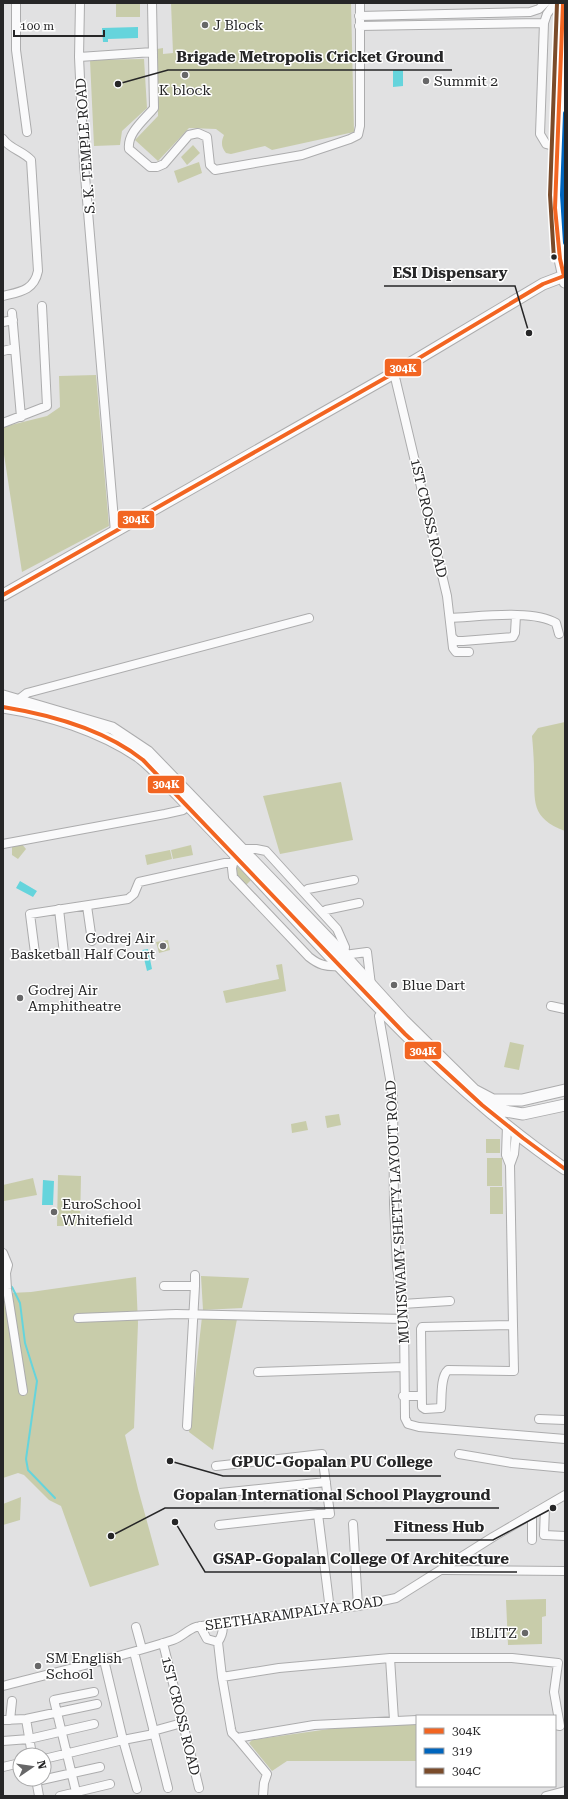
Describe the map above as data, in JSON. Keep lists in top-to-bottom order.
{
  "streets": {
    "street": [
      "S. K. TEMPLE ROAD",
      "1ST CROSS ROAD",
      "MUNISWAMY SHETTY LAYOUT ROAD",
      "SEETHARAMPALYA ROAD"
    ]
  },
  "crossings": [
    ["1ST CROSS ROAD", "SEETHARAMPALYA ROAD"]
  ],
  "places": [
    "J Block",
    "K block",
    "Summit 2",
    "Brigade Metropolis Cricket Ground",
    "ESI Dispensary",
    "Godrej Air Basketball Half Court",
    "Blue Dart",
    "Godrej Air Amphitheatre",
    "EuroSchool Whitefield",
    "GPUC-Gopalan PU College",
    "Fitness Hub",
    "GSAP-Gopalan College Of Architecture",
    "Gopalan International School Playground",
    "IBLITZ",
    "SM English School"
  ],
  "lines": ["transit line 304K", "transit line 304C", "transit line 319"],
  "legend": ["304K", "319", "304C"],
  "scale_bar": "100 m",
  "north": "right"
}
